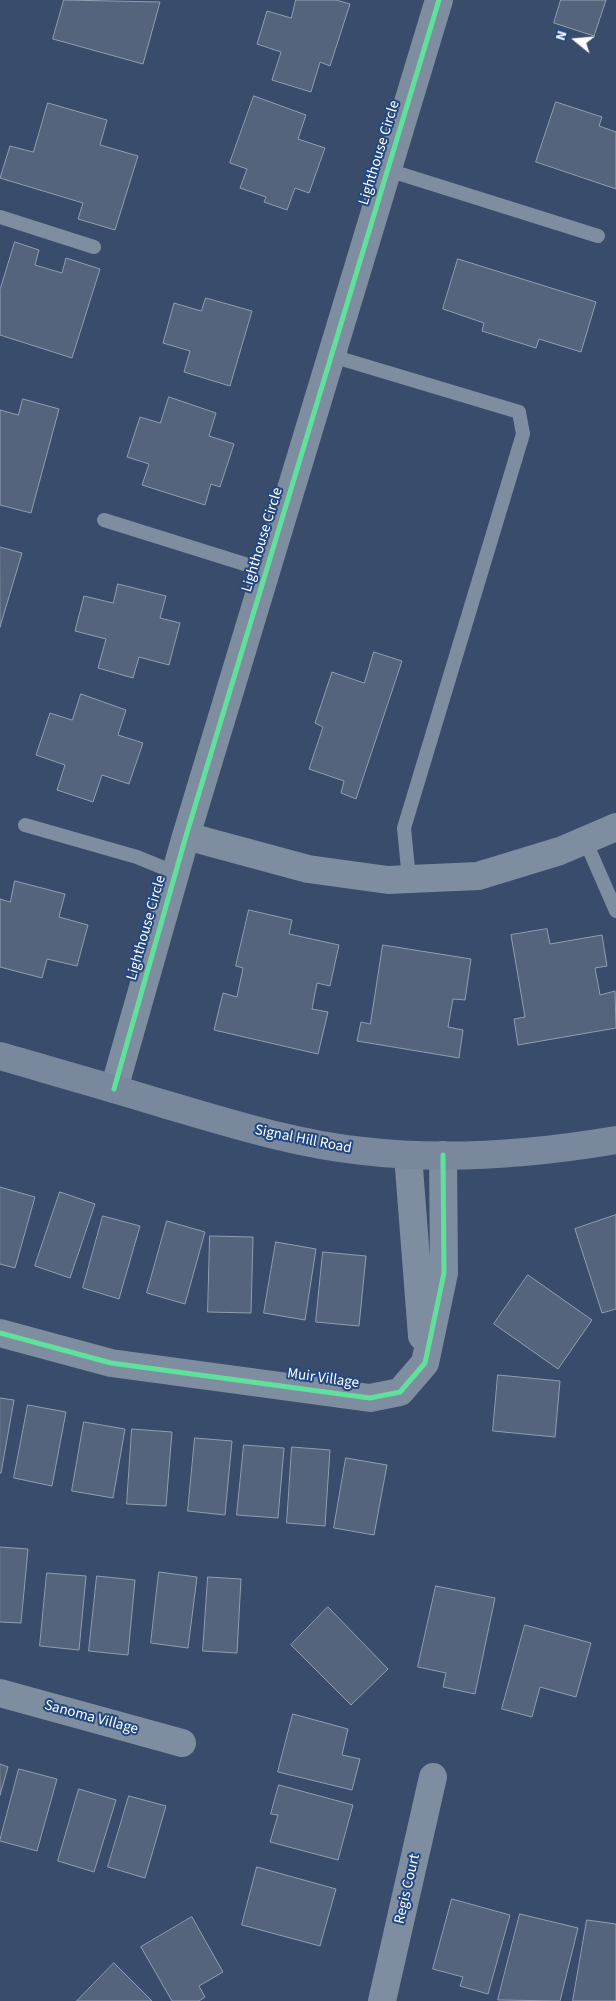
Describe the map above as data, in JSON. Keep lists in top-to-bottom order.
{
  "streets": {
    "street": [
      "Lighthouse Circle",
      "Signal Hill Road",
      "Muir Village",
      "Sanoma Village",
      "Regis Court"
    ]
  },
  "crossings": [
    ["Lighthouse Circle", "Signal Hill Road"],
    ["Signal Hill Road", "Muir Village"]
  ],
  "north": "left"
}
